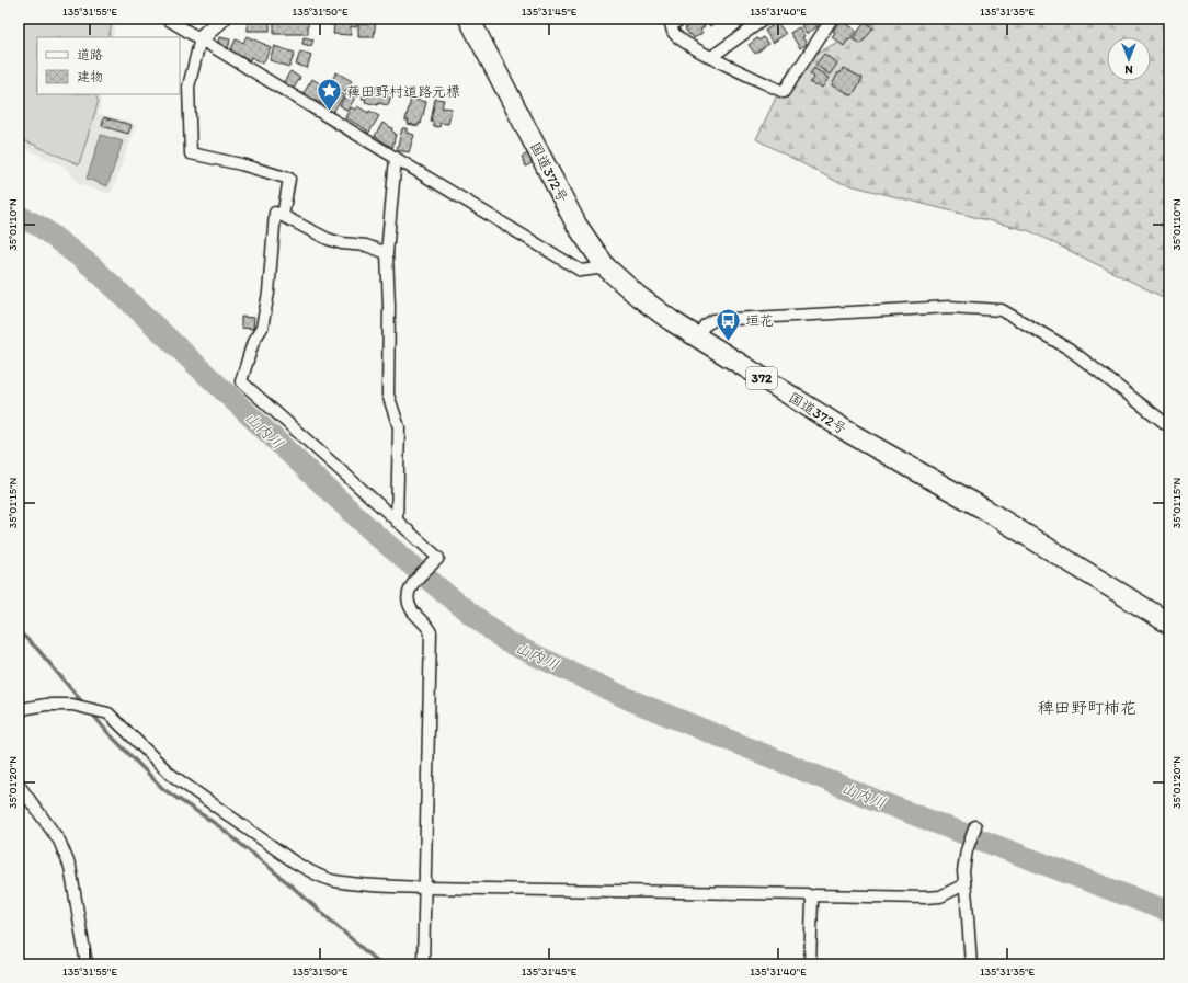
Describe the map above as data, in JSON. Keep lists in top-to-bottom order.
{
  "streets": {
    "highway": ["国道372号", "372"]
  },
  "districts": ["稗田野町柿花"],
  "water": ["山内川"],
  "places": {
    "place": ["薭田野村道路元標"],
    "bus stop": ["垣花"]
  },
  "legend": ["道路", "建物"],
  "north": "bottom",
  "coordinates": [
    "135°31'55\"E",
    "135°31'50\"E",
    "135°31'45\"E",
    "135°31'40\"E",
    "135°31'35\"E",
    "35°01'10\"N",
    "35°01'15\"N",
    "35°01'20\"N"
  ]
}
